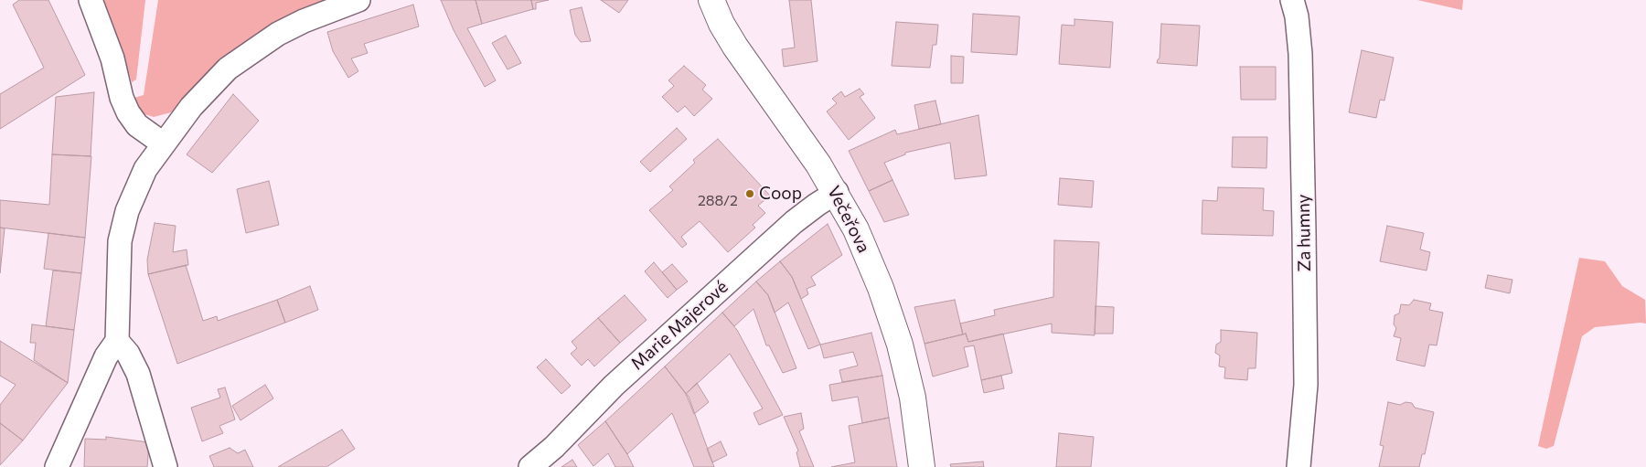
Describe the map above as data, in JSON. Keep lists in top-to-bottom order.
{
  "streets": {
    "street": ["Večeřova", "Za humny", "Marie Majerové"]
  },
  "crossings": [
    ["Večeřova", "Marie Majerové"]
  ],
  "places": ["Coop"],
  "house_numbers": ["288/2"]
}
